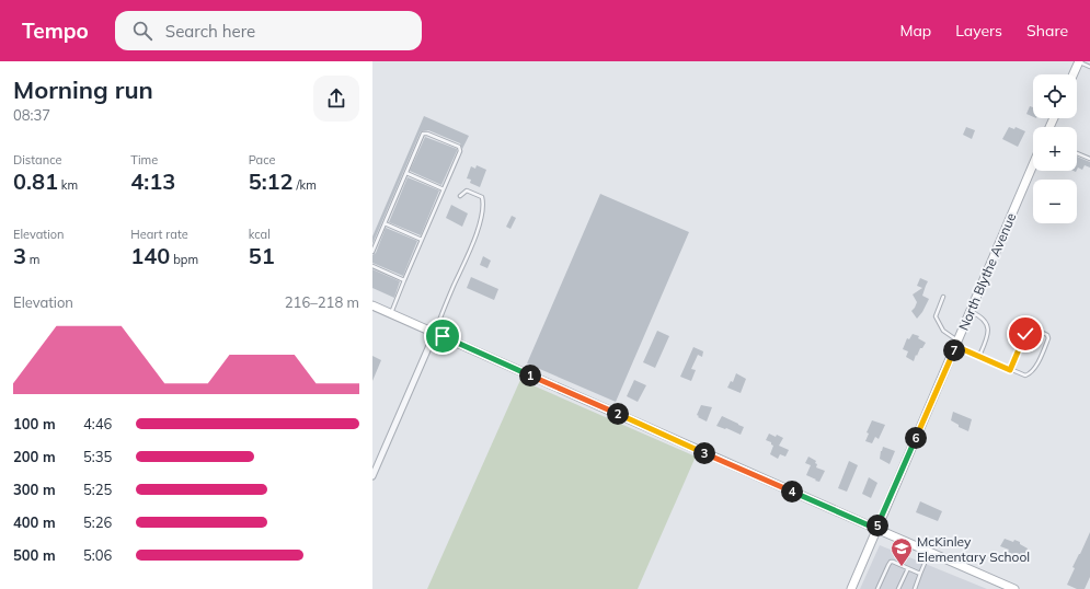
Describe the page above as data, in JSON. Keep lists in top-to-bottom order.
{
  "streets": {
    "main road": ["North Blythe Avenue"]
  },
  "places": {
    "school or university": ["McKinley Elementary School"]
  },
  "page": {
    "header": "Tempo",
    "search": "Search here",
    "nav": ["Map", "Layers", "Share"],
    "heading": ["Morning run", "08:37"],
    "map_buttons": ["+", "−"],
    "stats": [
      ["Distance", "0.81 km"],
      ["Time", "4:13"],
      ["Pace", "5:12 /km"],
      ["Elevation", "3 m"],
      ["Heart rate", "140 bpm"],
      ["kcal", "51"]
    ],
    "chart": ["Elevation", "216–218 m"],
    "pins": [
      "7",
      "1",
      "2",
      "6",
      "3",
      "4",
      "5"
    ],
    "list": [
      {
        "name": "100 m",
        "note": "4:46"
      },
      {
        "name": "200 m",
        "note": "5:35"
      },
      {
        "name": "300 m",
        "note": "5:25"
      },
      {
        "name": "400 m",
        "note": "5:26"
      },
      {
        "name": "500 m",
        "note": "5:06"
      }
    ]
  }
}
